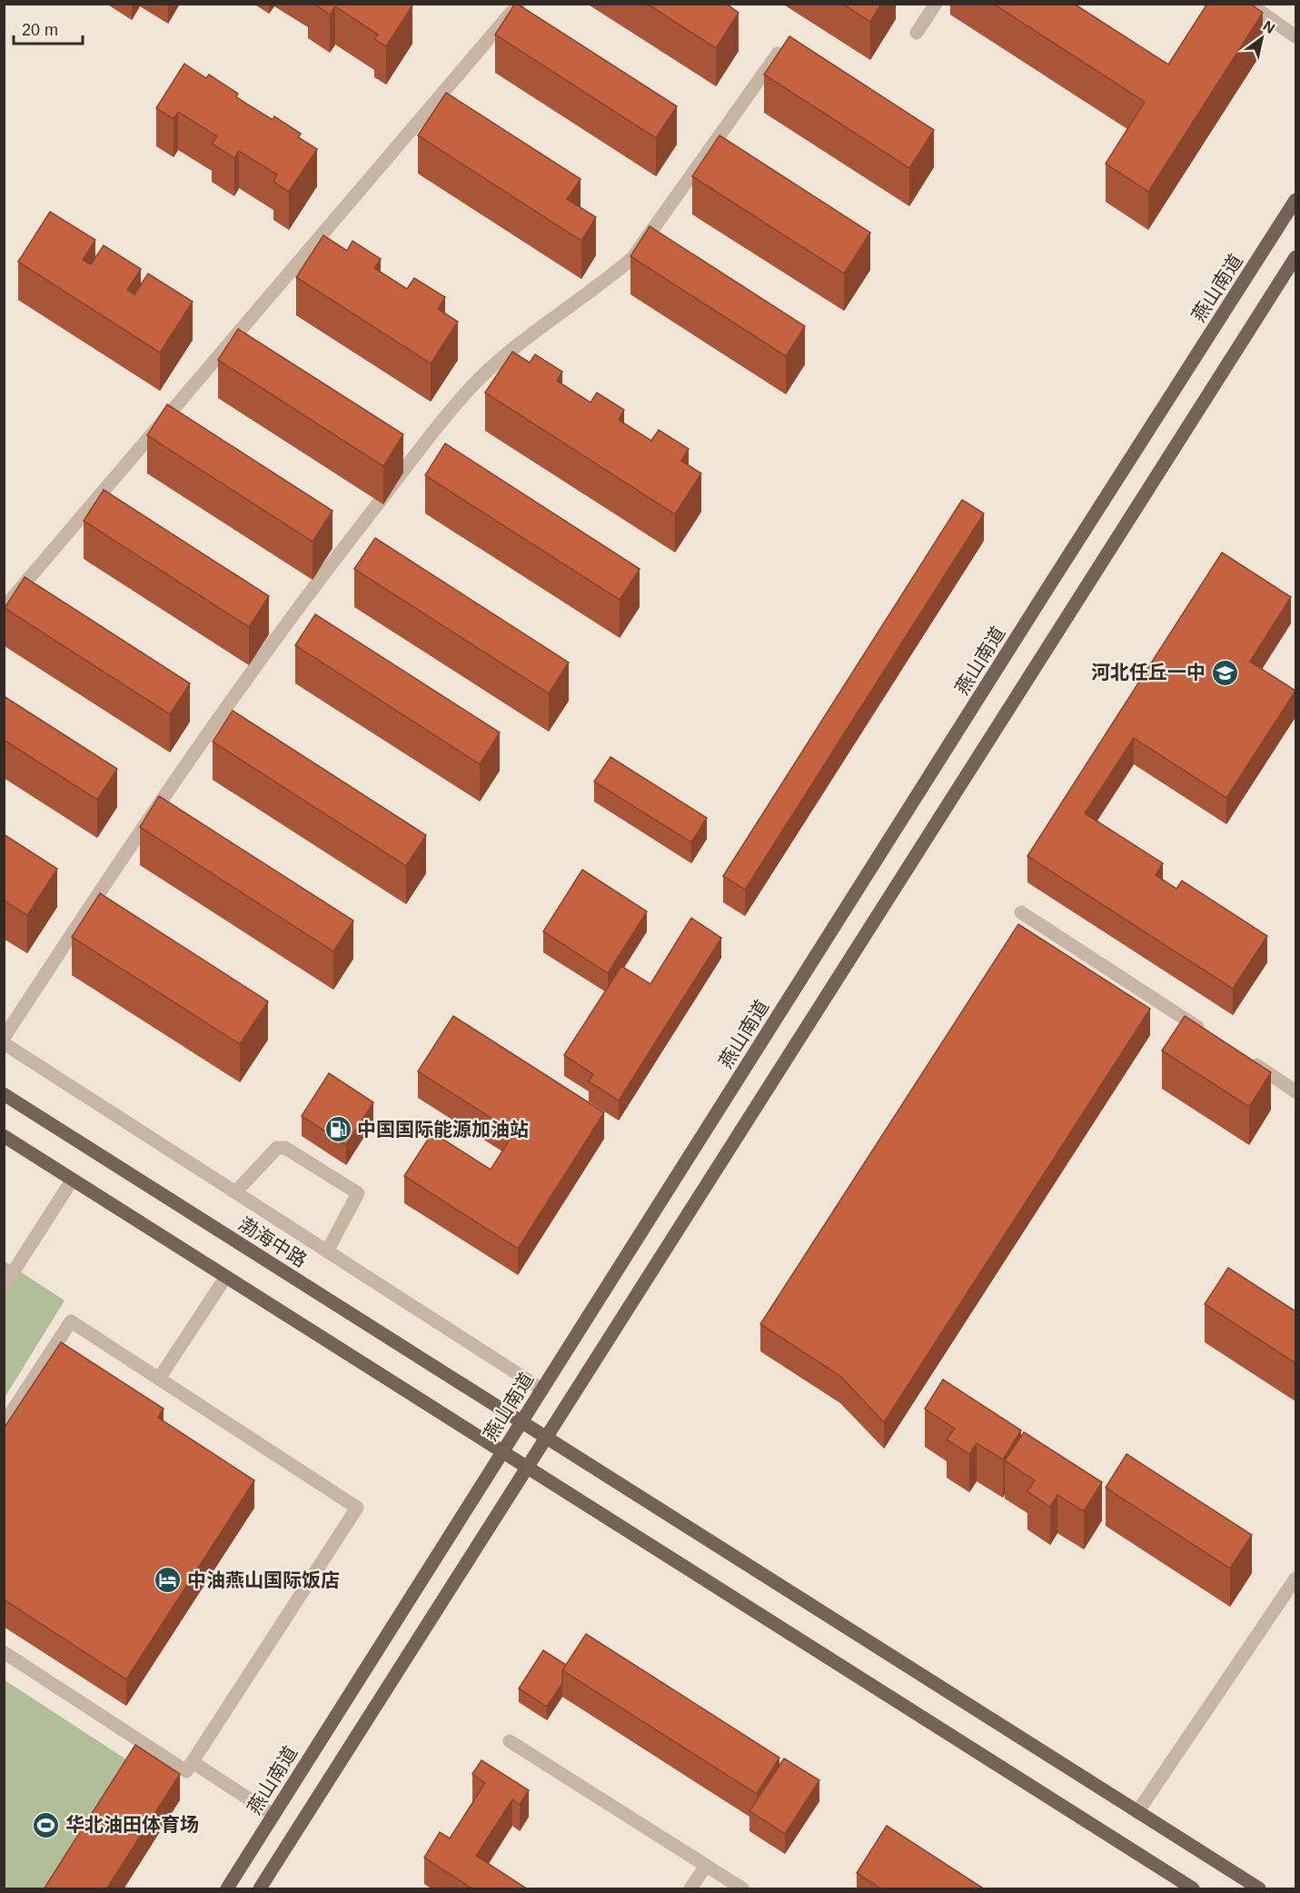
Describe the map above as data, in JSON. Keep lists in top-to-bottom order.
{
  "streets": {
    "main road": ["燕山南道", "渤海中路"]
  },
  "crossings": [
    ["燕山南道", "渤海中路"]
  ],
  "places": {
    "school or university": ["河北任丘一中"],
    "fuel station": ["中国国际能源加油站"],
    "hotel": ["中油燕山国际饭店"],
    "sports": ["华北油田体育场"]
  },
  "scale_bar": "20 m",
  "north": "top right"
}
